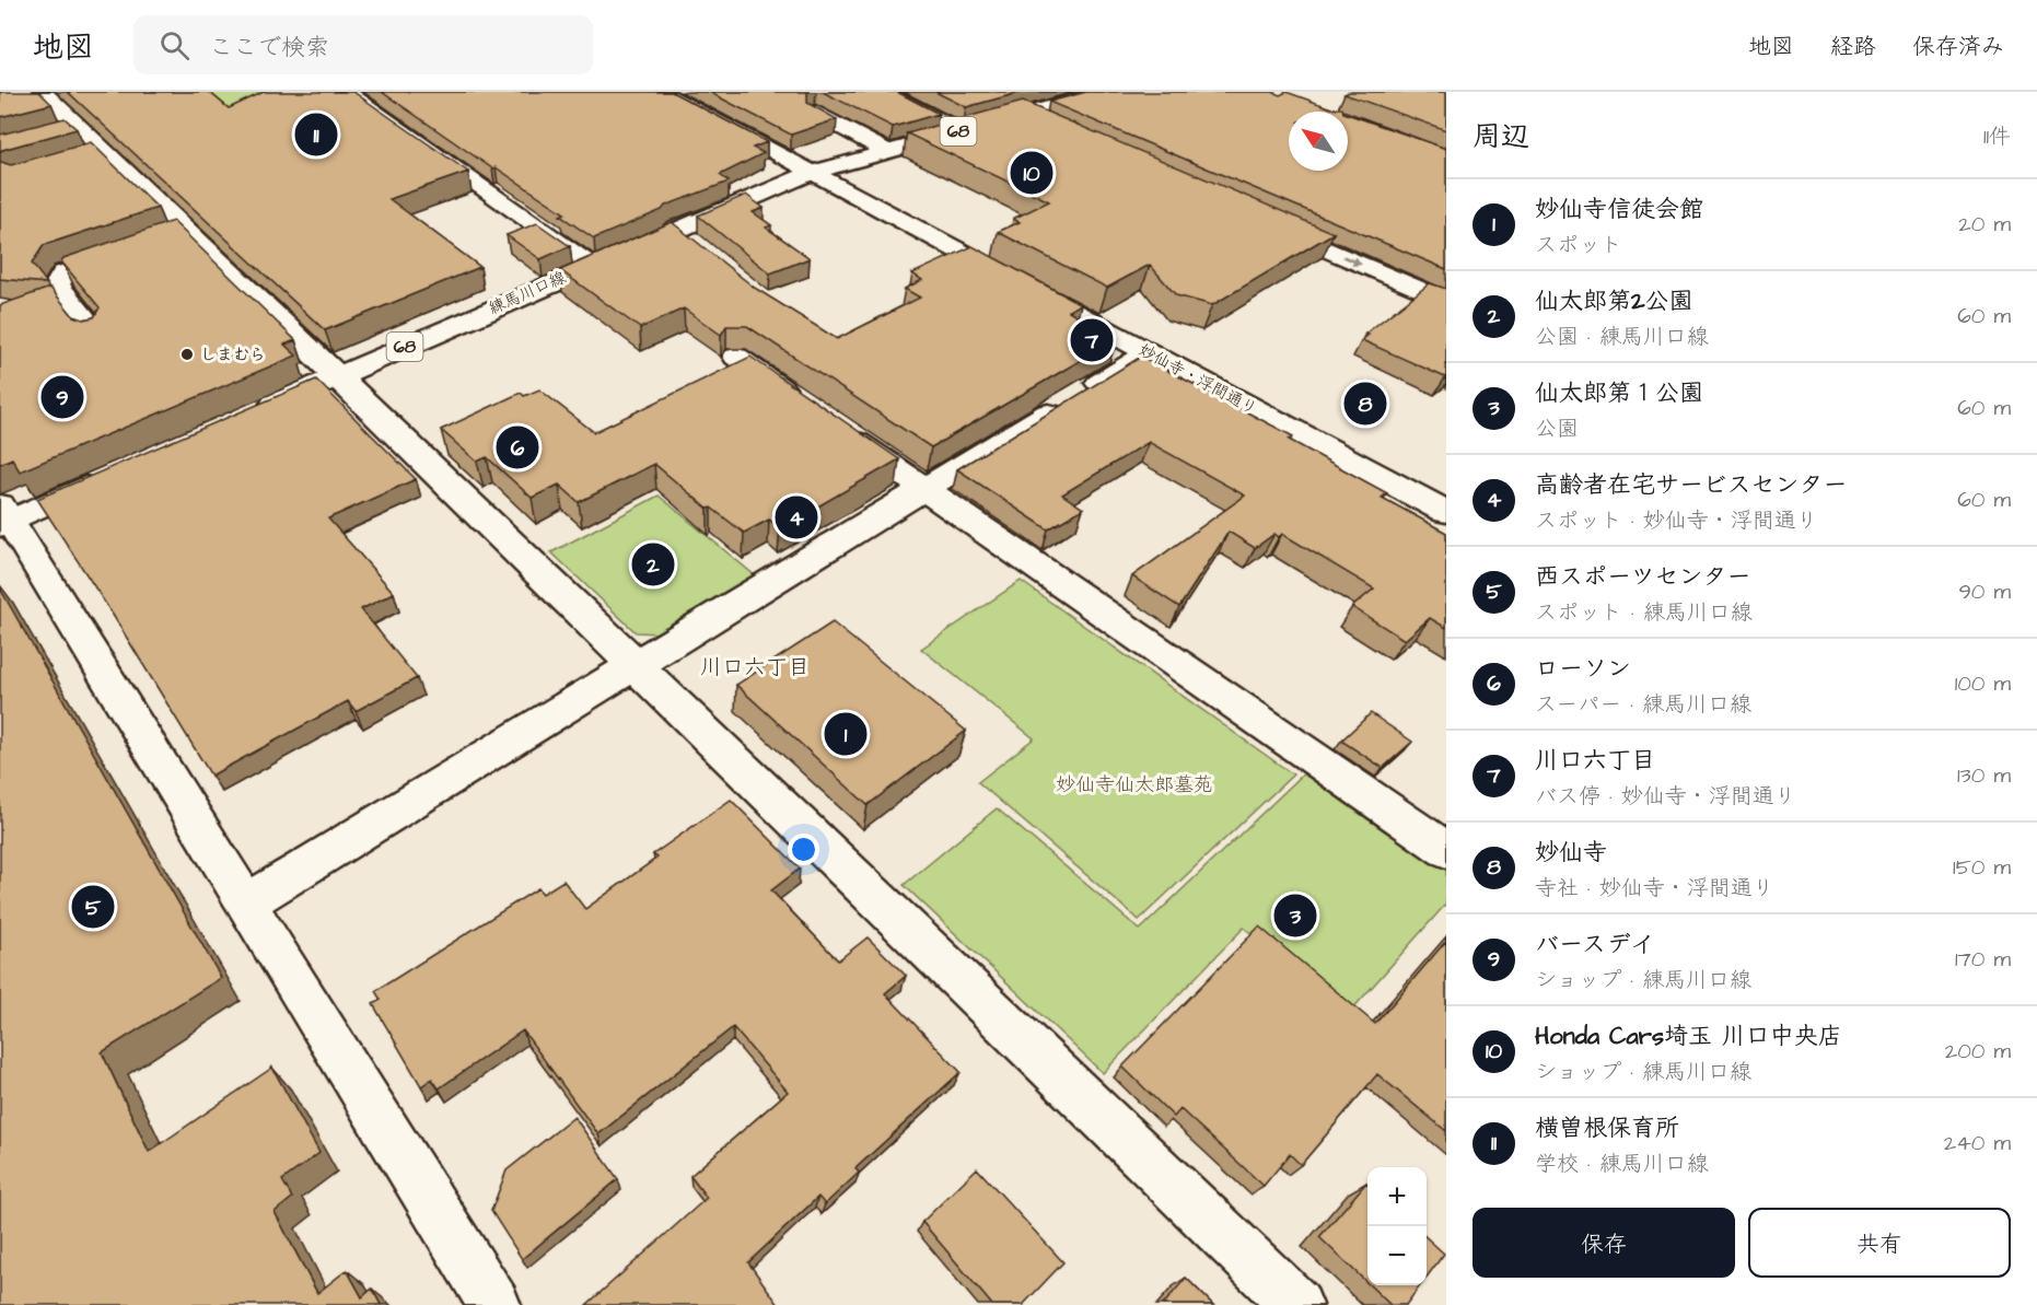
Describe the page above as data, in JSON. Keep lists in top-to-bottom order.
{
  "streets": {
    "street": ["68", "練馬川口線", "妙仙寺・浮間通り"]
  },
  "crossings": [
    ["練馬川口線", "妙仙寺・浮間通り"]
  ],
  "districts": ["川口六丁目"],
  "parks": ["妙仙寺仙太郎墓苑"],
  "places": ["しまむら"],
  "north": "top left",
  "page": {
    "header": "地図",
    "search": "ここで検索",
    "nav": ["地図", "経路", "保存済み"],
    "heading": ["周辺", "11件"],
    "pins": [
      "11",
      "10",
      "7",
      "9",
      "8",
      "6",
      "4",
      "2",
      "1",
      "5",
      "3"
    ],
    "list": [
      {
        "mark": "1",
        "name": "妙仙寺信徒会館",
        "note": "スポット",
        "value": "20 m"
      },
      {
        "mark": "2",
        "name": "仙太郎第2公園",
        "note": "公園 · 練馬川口線",
        "value": "60 m"
      },
      {
        "mark": "3",
        "name": "仙太郎第１公園",
        "note": "公園",
        "value": "60 m"
      },
      {
        "mark": "4",
        "name": "高齢者在宅サービスセンター",
        "note": "スポット · 妙仙寺・浮間通り",
        "value": "60 m"
      },
      {
        "mark": "5",
        "name": "西スポーツセンター",
        "note": "スポット · 練馬川口線",
        "value": "90 m"
      },
      {
        "mark": "6",
        "name": "ローソン",
        "note": "スーパー · 練馬川口線",
        "value": "100 m"
      },
      {
        "mark": "7",
        "name": "川口六丁目",
        "note": "バス停 · 妙仙寺・浮間通り",
        "value": "130 m"
      },
      {
        "mark": "8",
        "name": "妙仙寺",
        "note": "寺社 · 妙仙寺・浮間通り",
        "value": "150 m"
      },
      {
        "mark": "9",
        "name": "バースデイ",
        "note": "ショップ · 練馬川口線",
        "value": "170 m"
      },
      {
        "mark": "10",
        "name": "Honda Cars埼玉 川口中央店",
        "note": "ショップ · 練馬川口線",
        "value": "200 m"
      },
      {
        "mark": "11",
        "name": "横曽根保育所",
        "note": "学校 · 練馬川口線",
        "value": "240 m"
      }
    ],
    "map_buttons": ["+", "−"],
    "buttons": ["保存", "共有"]
  }
}
